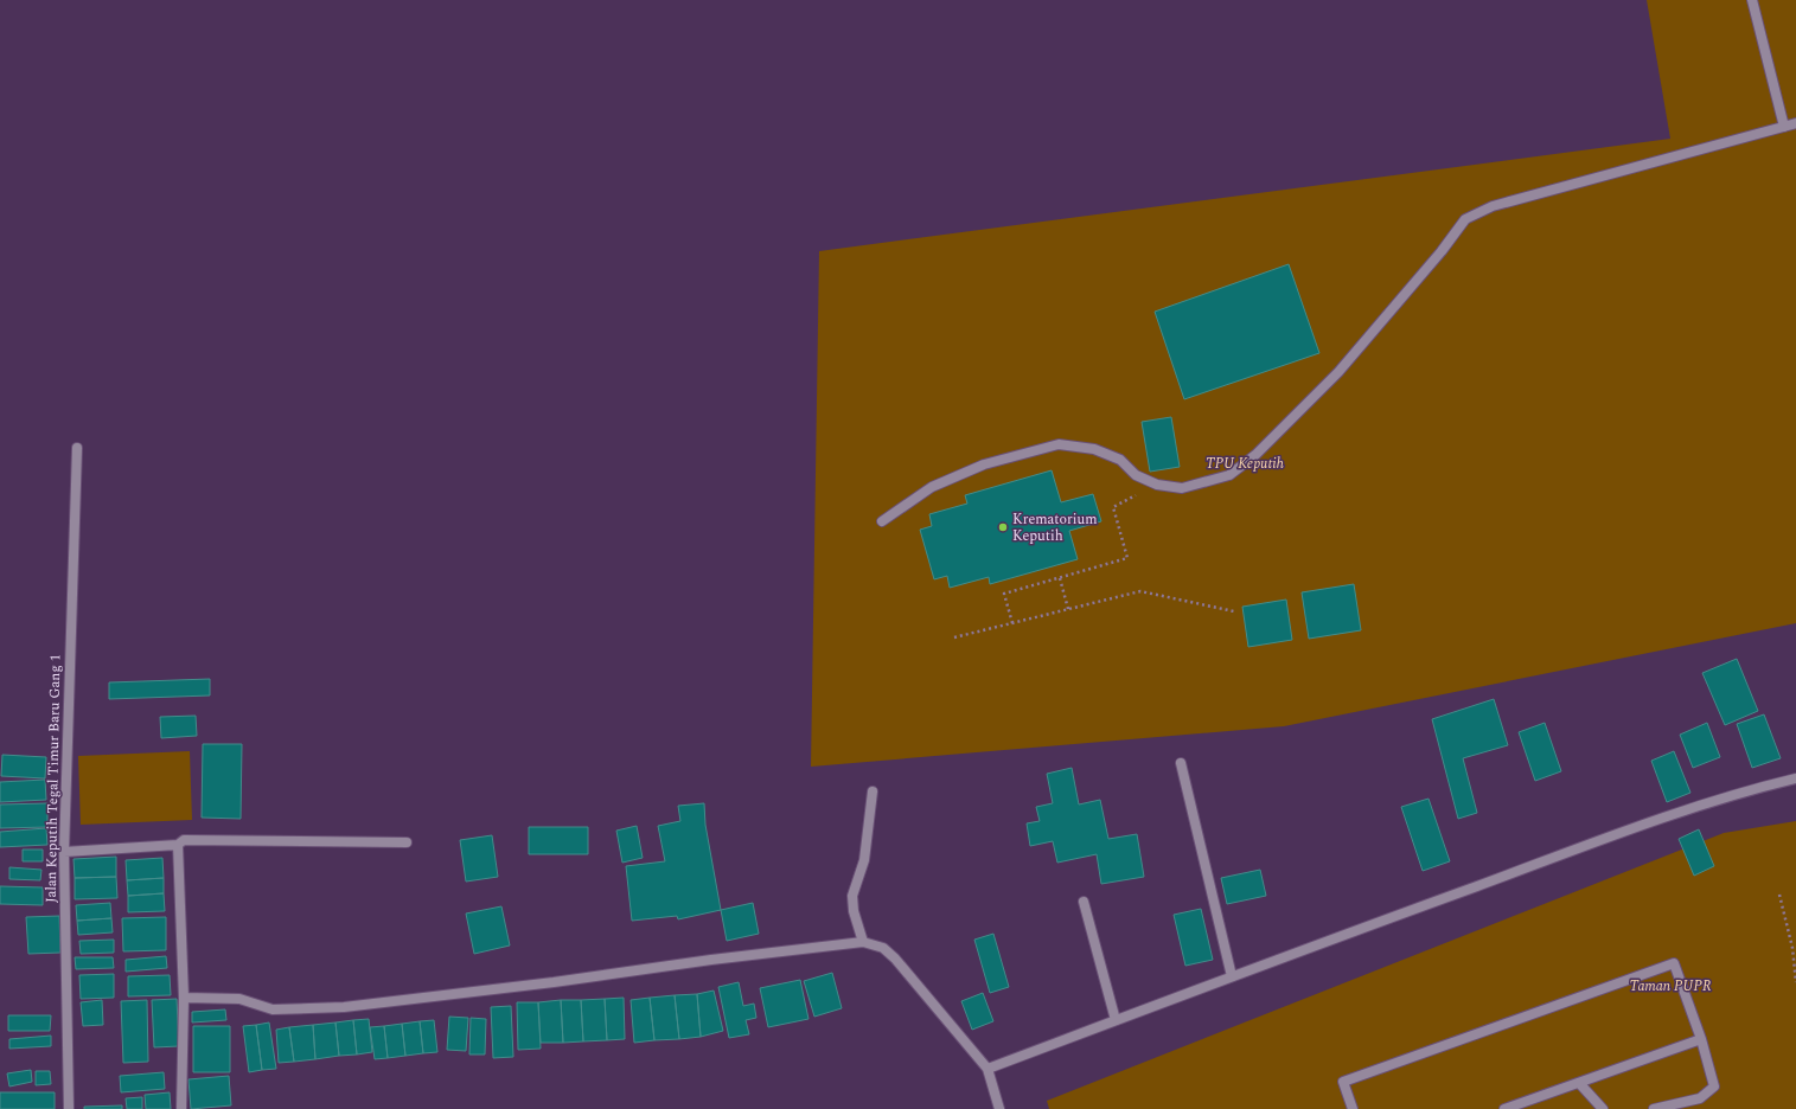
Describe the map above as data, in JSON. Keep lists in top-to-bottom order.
{
  "streets": {
    "street": ["Jalan Keputih Tegal Timur Baru Gang 1"]
  },
  "parks": ["TPU Keputih", "Taman PUPR"],
  "places": ["Krematorium Keputih"]
}
